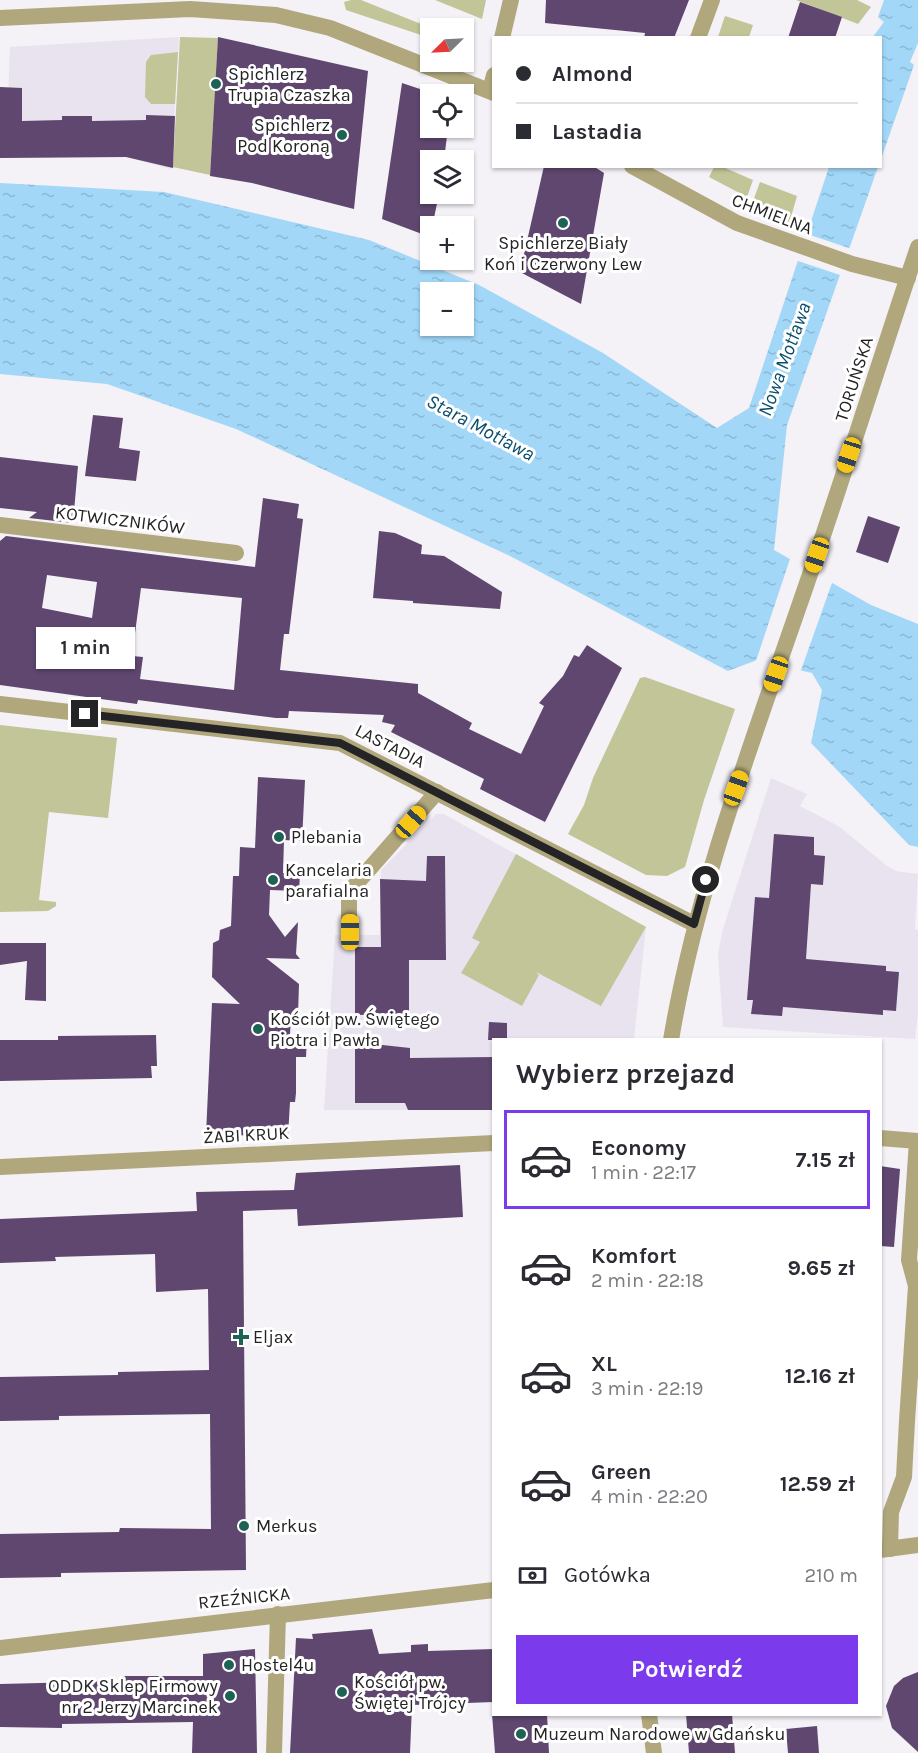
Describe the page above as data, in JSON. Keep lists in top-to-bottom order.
{
  "streets": {
    "street": [
      "CHMIELNA",
      "TORUŃSKA",
      "KOTWICZNIKÓW",
      "LASTADIA",
      "ŻABI KRUK",
      "RZEŹNICKA"
    ]
  },
  "crossings": [
    ["CHMIELNA", "TORUŃSKA"],
    ["TORUŃSKA", "LASTADIA"]
  ],
  "water": ["Nowa Motława", "Stara Motława"],
  "places": {
    "other": [
      "Spichlerz Trupia Czaszka",
      "Spichlerz Pod Koroną",
      "Spichlerze Biały Koń i Czerwony Lew",
      "Plebania",
      "Kancelaria parafialna",
      "Kościół pw. Świętego Piotra i Pawła",
      "Merkus",
      "Hostel4u",
      "Kościół pw. Świętej Trójcy",
      "ODDK Sklep Firmowy nr 2 Jerzy Marcinek",
      "Muzeum Narodowe w Gdańsku"
    ],
    "health": ["Eljax"]
  },
  "north": "bottom left",
  "page": {
    "map_buttons": ["+", "−"],
    "banner": ["Almond", "Lastadia"],
    "bubble": "1 min",
    "heading": "Wybierz przejazd",
    "list": [
      {
        "name": "Economy",
        "note": "1 min · 22:17",
        "value": "7.15 zł"
      },
      {
        "name": "Komfort",
        "note": "2 min · 22:18",
        "value": "9.65 zł"
      },
      {
        "name": "XL",
        "note": "3 min · 22:19",
        "value": "12.16 zł"
      },
      {
        "name": "Green",
        "note": "4 min · 22:20",
        "value": "12.59 zł"
      }
    ],
    "pay": ["Gotówka", "210 m"],
    "buttons": "Potwierdź"
  }
}
